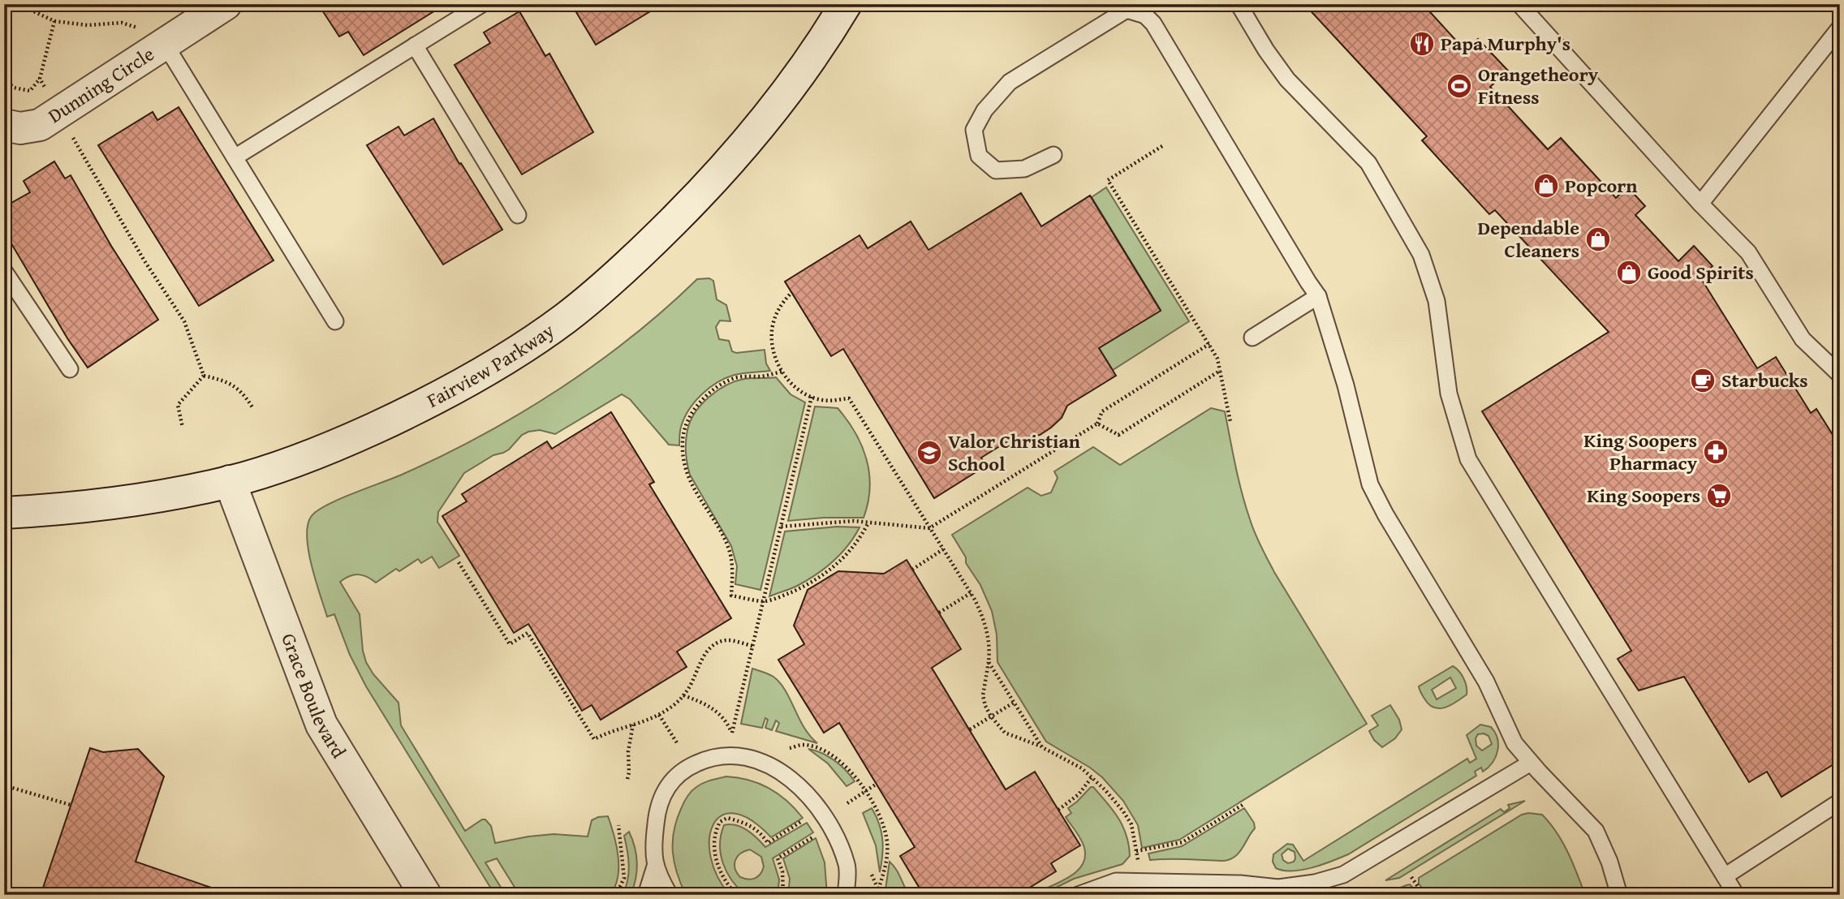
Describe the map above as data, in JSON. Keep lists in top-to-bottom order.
{
  "streets": {
    "main road": ["Dunning Circle", "Fairview Parkway", "Grace Boulevard"]
  },
  "crossings": [
    ["Fairview Parkway", "Grace Boulevard"]
  ],
  "places": {
    "restaurant": ["Papa Murphy's"],
    "sports": ["Orangetheory Fitness"],
    "shop": ["Popcorn", "Dependable Cleaners", "Good Spirits"],
    "cafe": ["Starbucks"],
    "pharmacy": ["King Soopers Pharmacy"],
    "school or university": ["Valor Christian School"],
    "supermarket": ["King Soopers"]
  }
}
